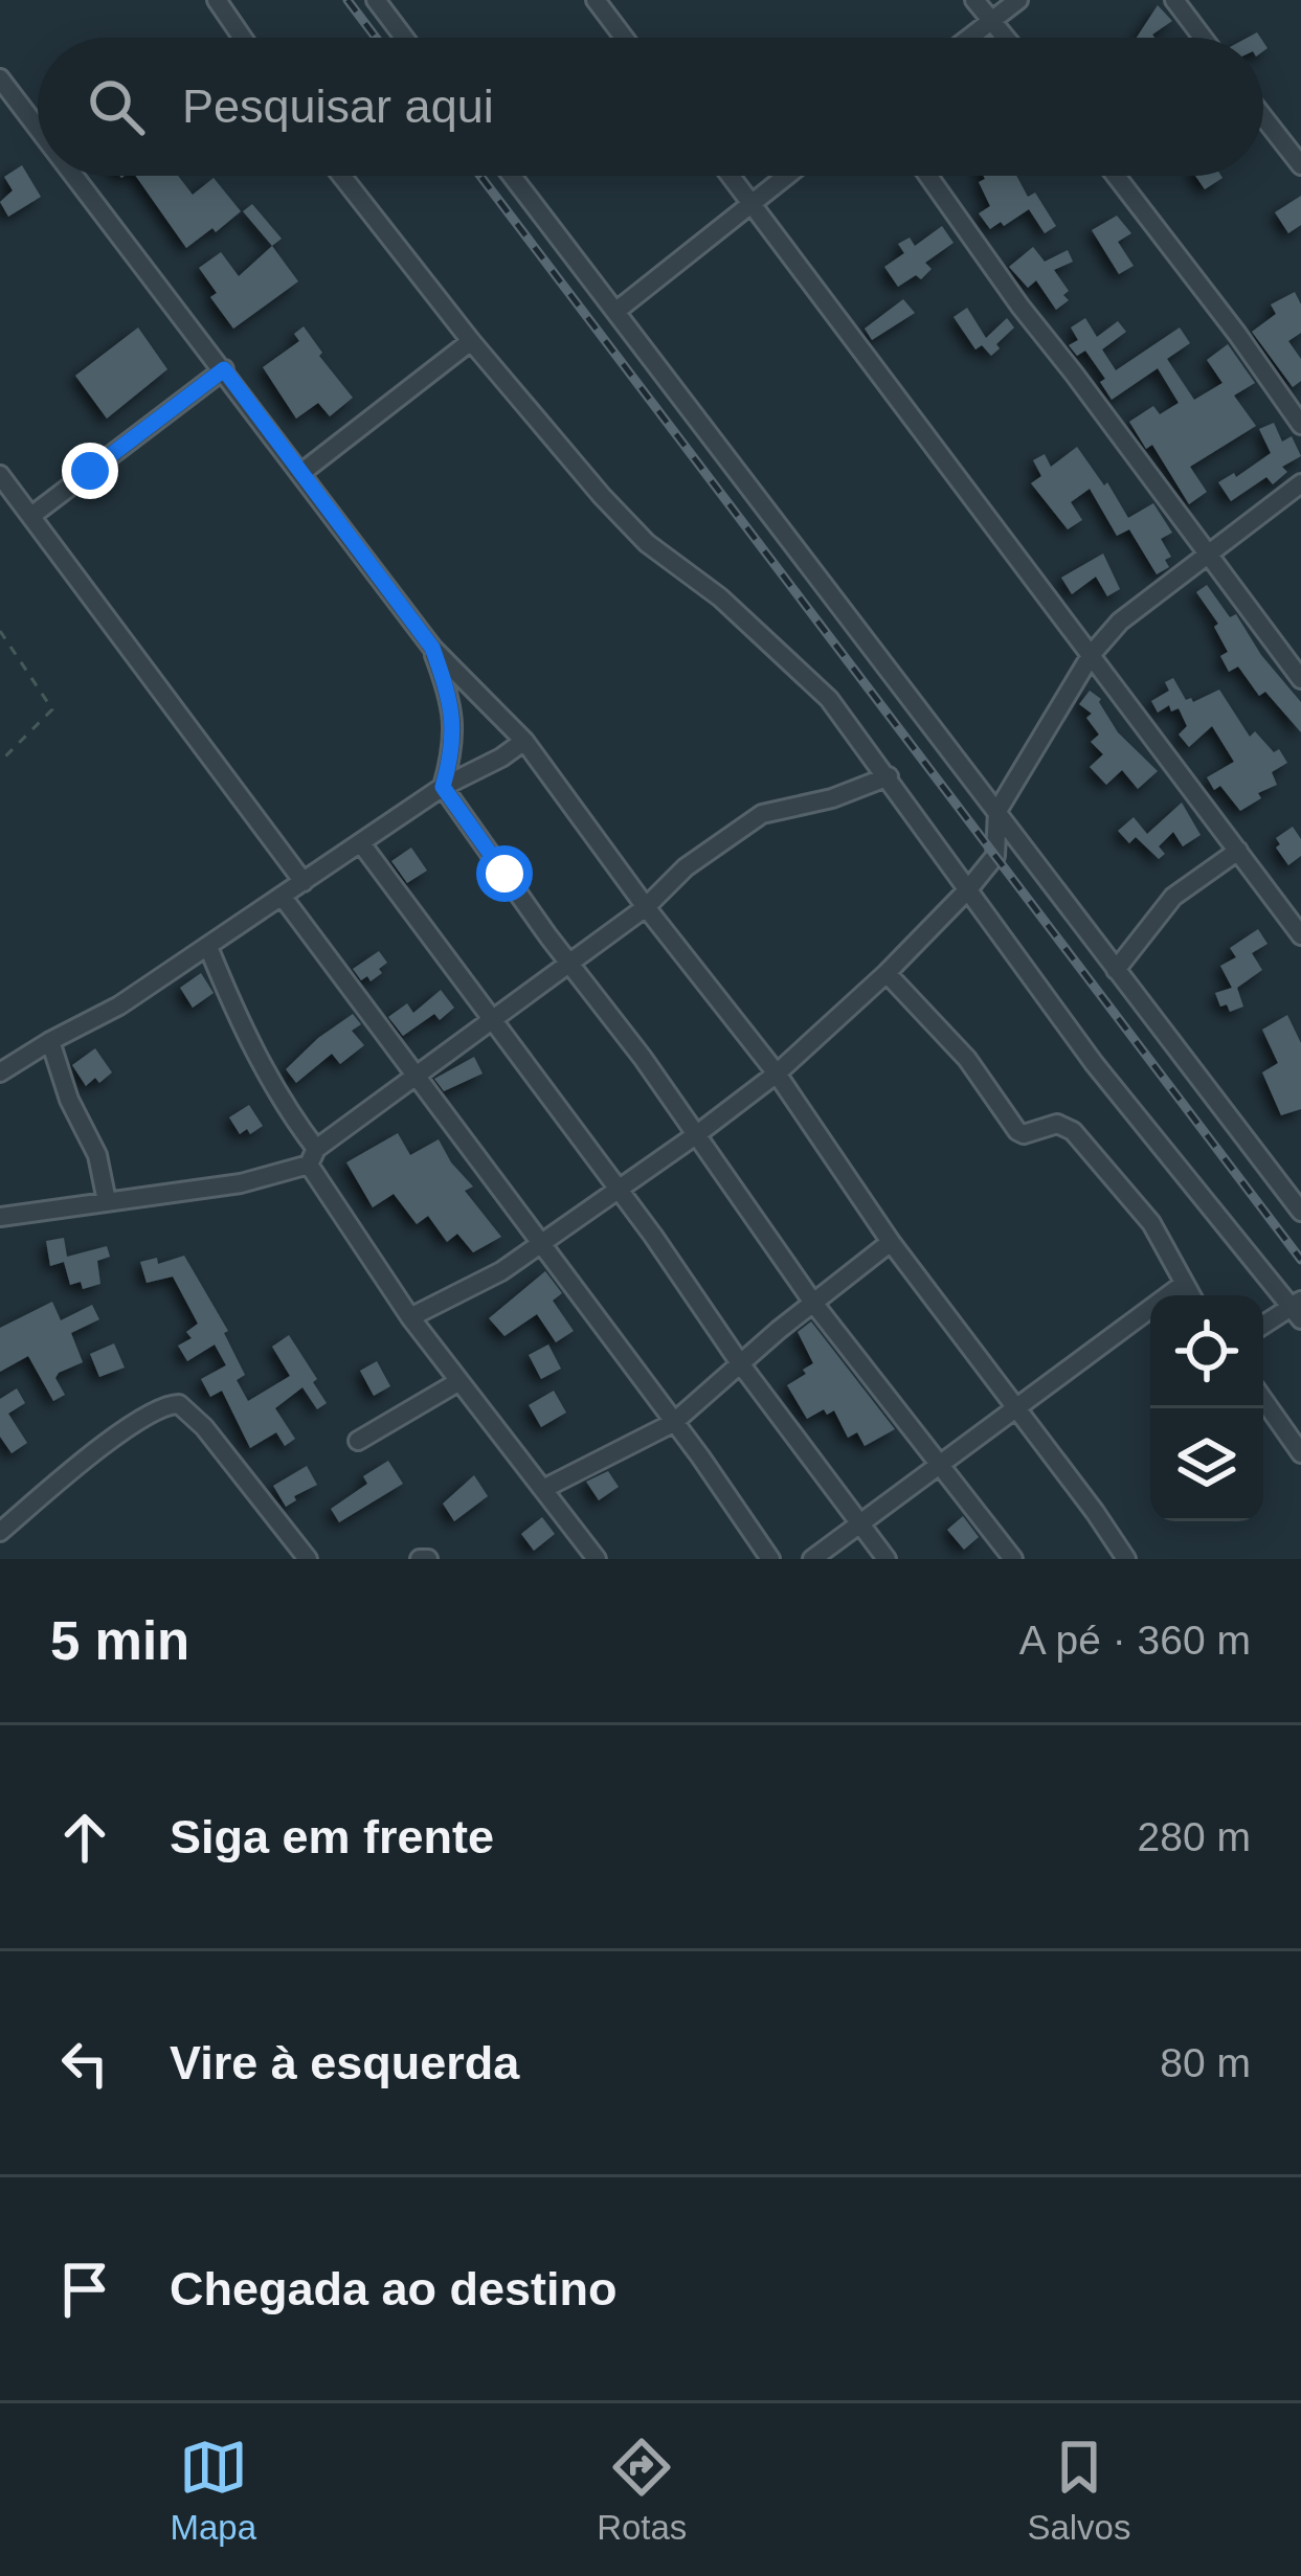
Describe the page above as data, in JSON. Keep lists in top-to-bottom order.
{
  "page": {
    "search": "Pesquisar aqui",
    "heading": ["5 min", "A pé · 360 m"],
    "list": [
      ["Siga em frente", "280 m"],
      ["Vire à esquerda", "80 m"],
      "Chegada ao destino"
    ],
    "nav": ["Mapa", "Rotas", "Salvos"]
  }
}
